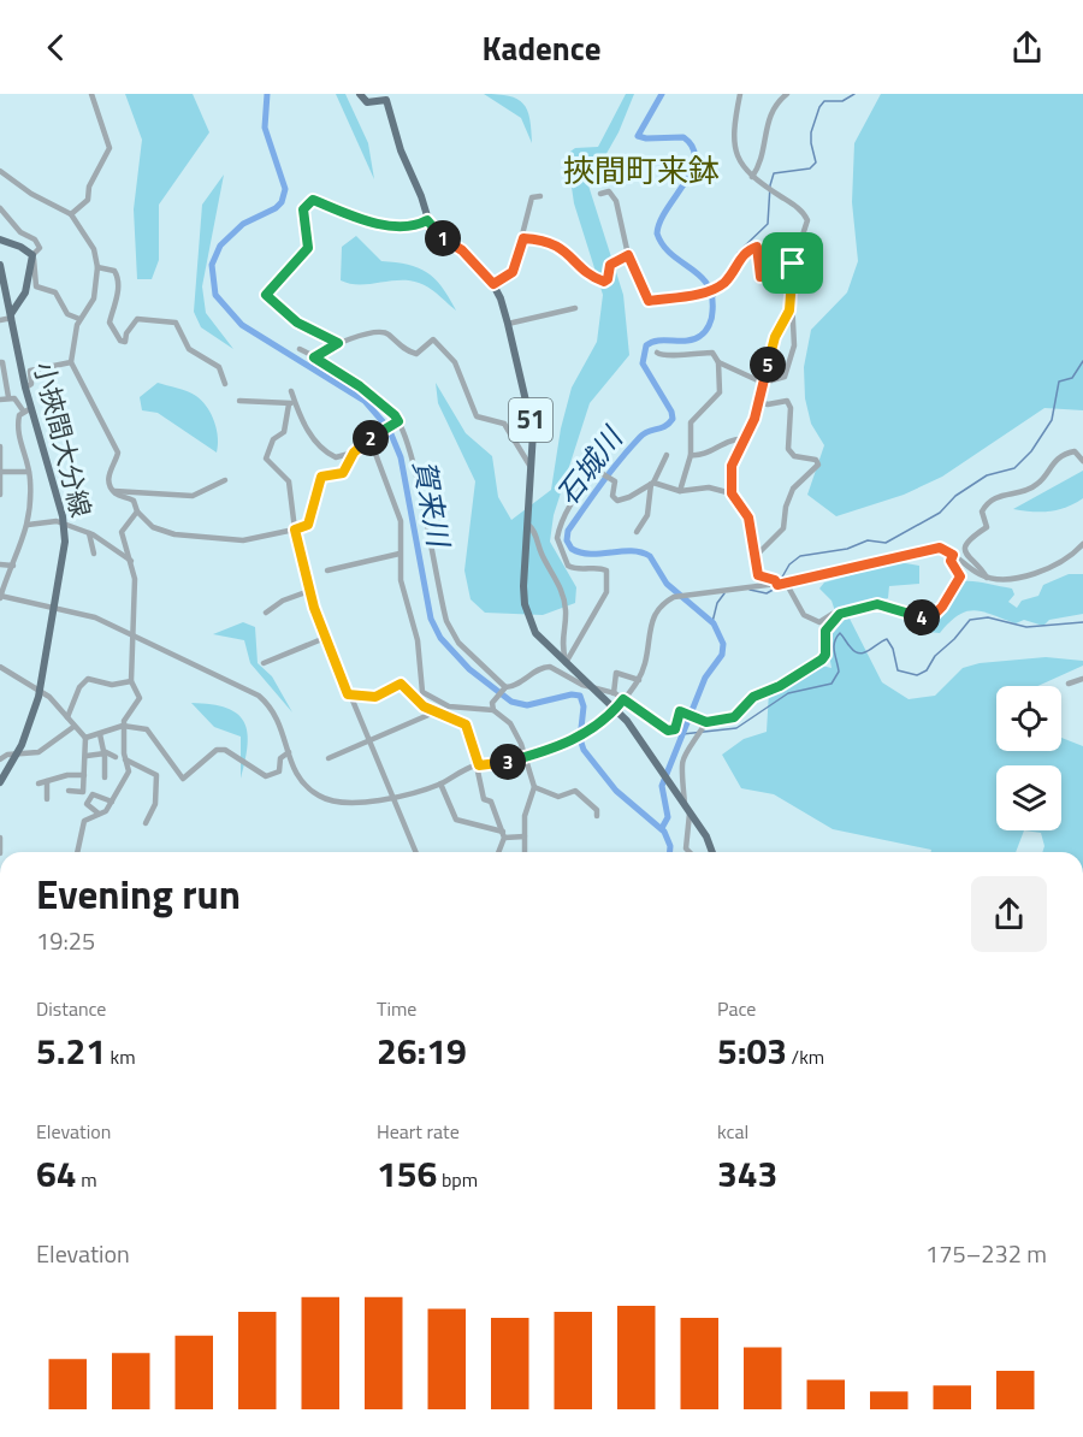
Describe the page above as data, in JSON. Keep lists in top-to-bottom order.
{
  "streets": {
    "main road": ["51", "小挾間大分線"]
  },
  "districts": ["挾間町来鉢"],
  "water": ["石城川", "賀来川"],
  "page": {
    "header": "Kadence",
    "pins": [
      "1",
      "5",
      "2",
      "4",
      "3"
    ],
    "heading": ["Evening run", "19:25"],
    "stats": [
      ["Distance", "5.21 km"],
      ["Time", "26:19"],
      ["Pace", "5:03 /km"],
      ["Elevation", "64 m"],
      ["Heart rate", "156 bpm"],
      ["kcal", "343"]
    ],
    "chart": ["Elevation", "175–232 m"]
  }
}
